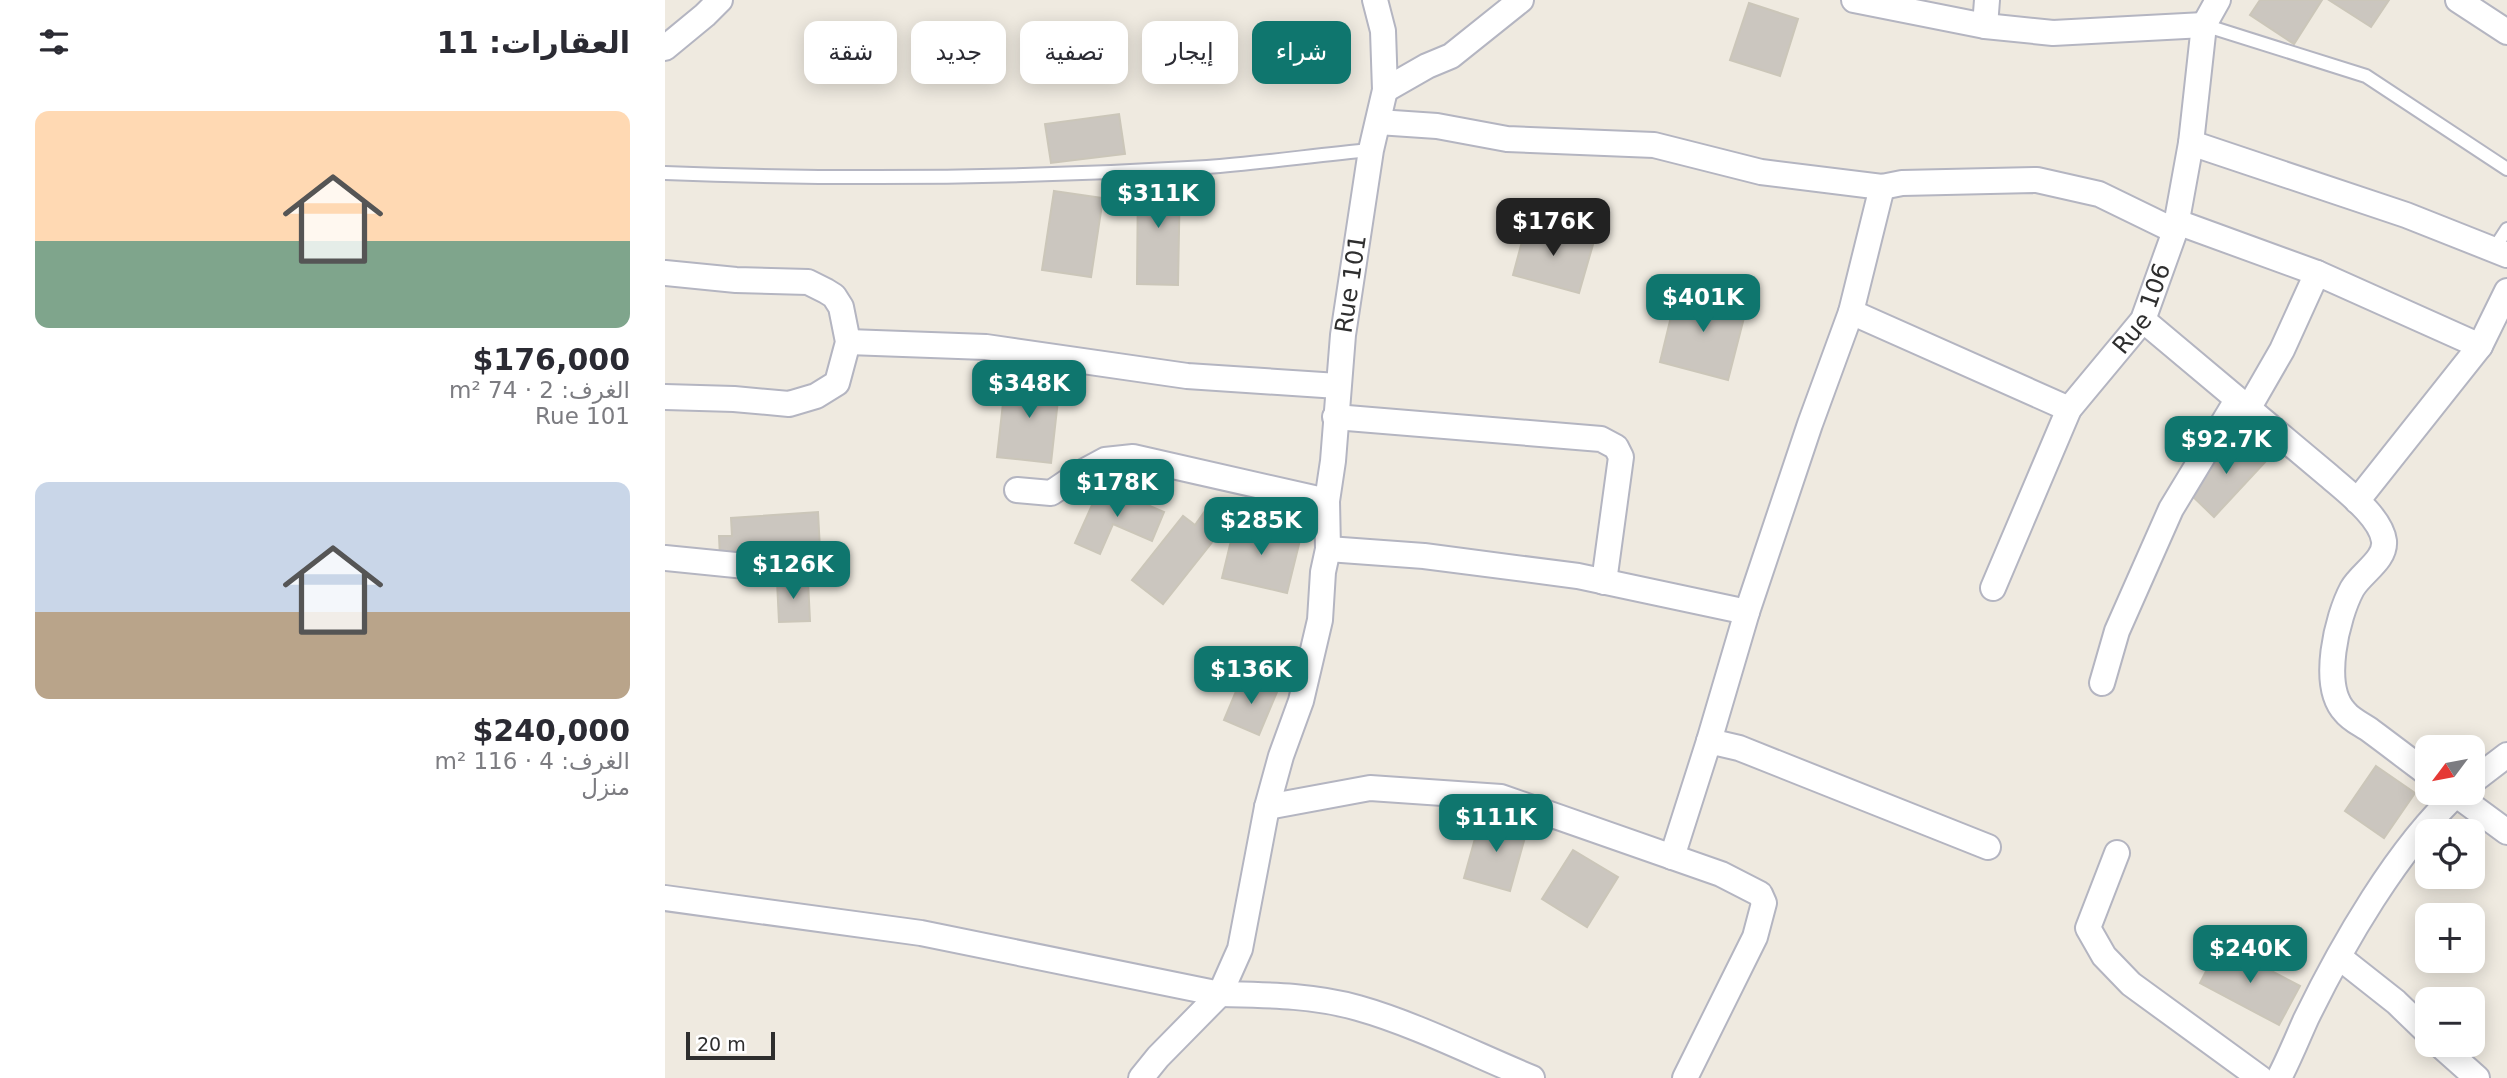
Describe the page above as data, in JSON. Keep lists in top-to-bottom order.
{
  "streets": {
    "street": ["Rue 101", "Rue 106"]
  },
  "scale_bar": "20 m",
  "north": "bottom left",
  "page": {
    "heading": "العقارات: 11",
    "chip": [
      "شراء",
      "إيجار",
      "تصفية",
      "جديد",
      "شقة"
    ],
    "list": [
      {
        "name": "$176,000",
        "note": "الغرف: 2 · 74 m² · Rue 101"
      },
      {
        "name": "$240,000",
        "note": "الغرف: 4 · 116 m² · منزل"
      }
    ],
    "price": [
      "$311K",
      "$176K",
      "$401K",
      "$348K",
      "$92.7K",
      "$178K",
      "$285K",
      "$126K",
      "$136K",
      "$111K",
      "$240K"
    ],
    "map_buttons": ["+", "−"],
    "scale": "20 m"
  }
}
